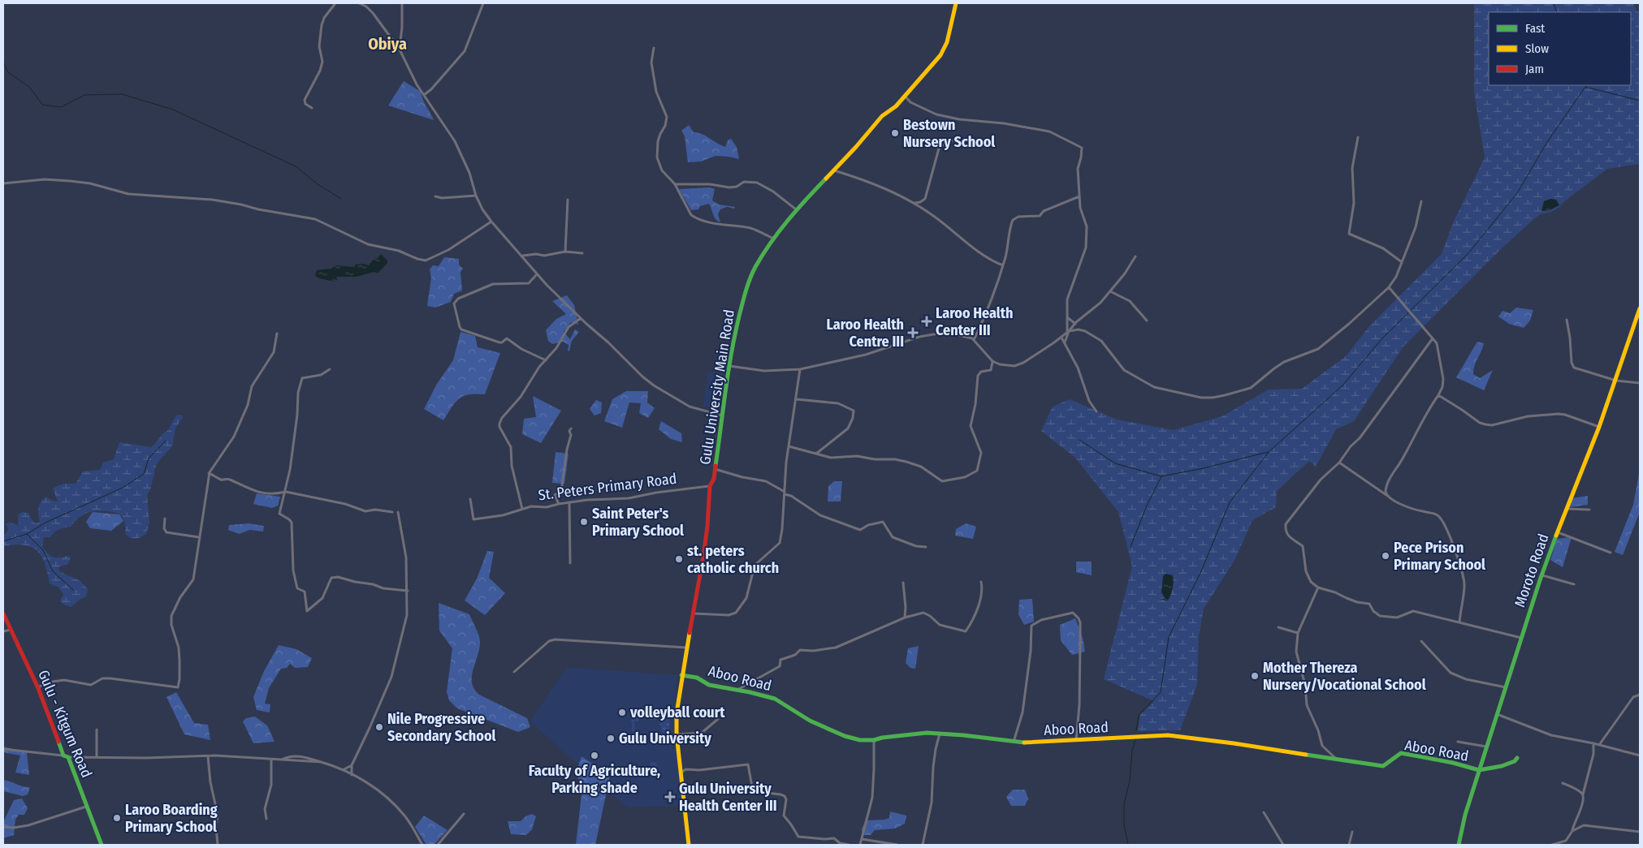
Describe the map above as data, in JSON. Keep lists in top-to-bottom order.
{
  "streets": {
    "street": [
      "Gulu University Main Road",
      "St. Peters Primary Road",
      "Moroto Road",
      "Aboo Road",
      "Gulu - Kitgum Road"
    ]
  },
  "crossings": [
    ["Gulu University Main Road", "St. Peters Primary Road"],
    ["Gulu University Main Road", "Aboo Road"],
    ["Moroto Road", "Aboo Road"]
  ],
  "districts": ["Obiya"],
  "places": {
    "other": [
      "Bestown Nursery School",
      "Saint Peter's Primary School",
      "Pece Prison Primary School",
      "st. peters catholic church",
      "Mother Thereza Nursery/Vocational School",
      "volleyball court",
      "Nile Progressive Secondary School",
      "Gulu University",
      "Faculty of Agriculture, Parking shade",
      "Laroo Boarding Primary School"
    ],
    "health": ["Laroo Health Center III", "Laroo Health Centre III", "Gulu University Health Center III"]
  },
  "legend": ["Fast", "Slow", "Jam"]
}
